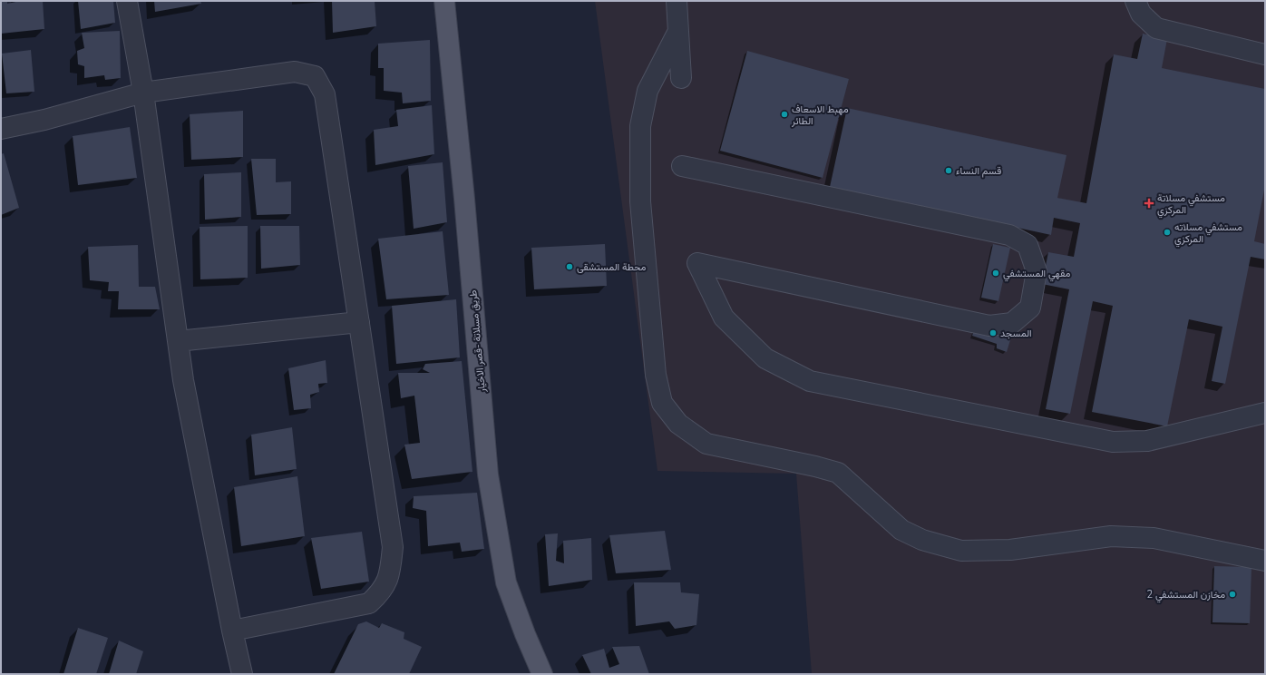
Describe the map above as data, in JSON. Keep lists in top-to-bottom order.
{
  "streets": {
    "main road": ["طريق مسلاتة -قصر الاخيار"]
  },
  "places": {
    "other": [
      "مهبط الاسعاف الطائر",
      "قسم النساء",
      "مستشفي مسلاته المركزي",
      "محطة المستشقى",
      "مقهي المستشفي",
      "المسجد",
      "مخازن المستشفي 2"
    ],
    "health": ["مستشفي مسلاتة المركزي"]
  }
}
